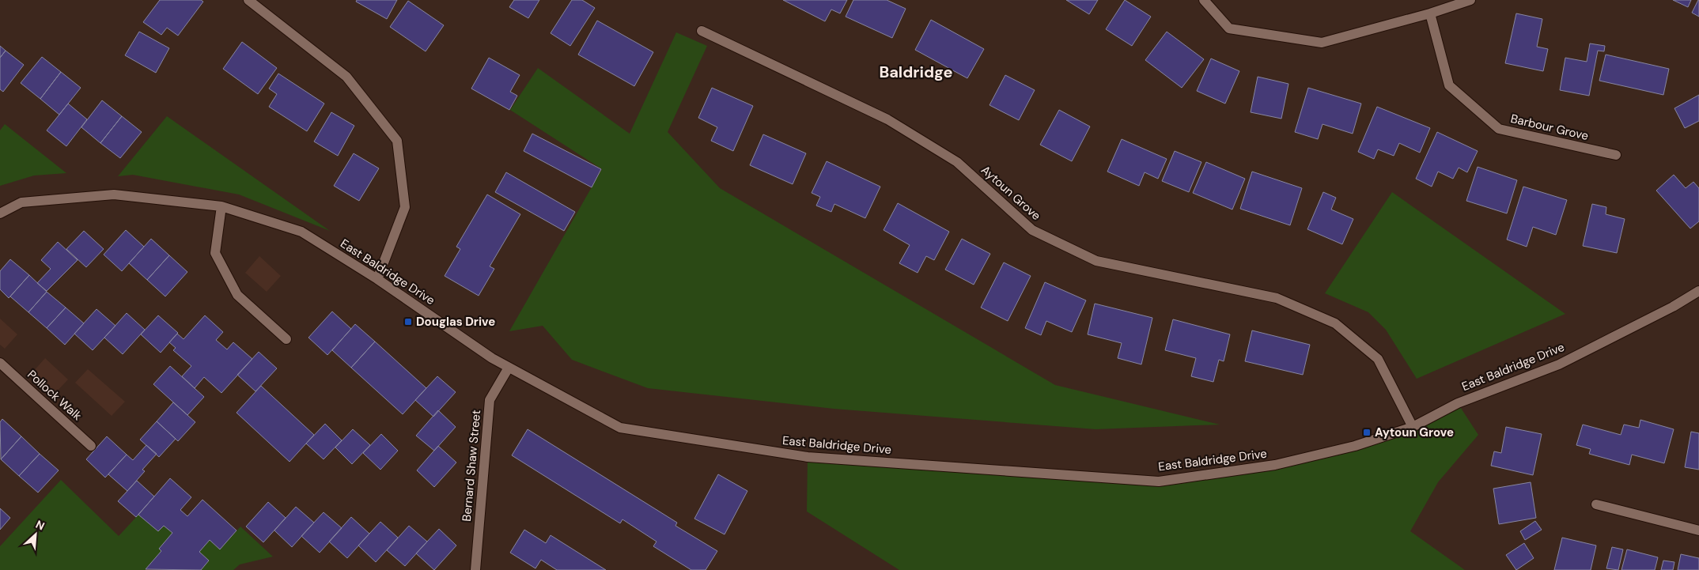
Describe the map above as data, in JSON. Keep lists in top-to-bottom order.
{
  "streets": {
    "street": [
      "Barbour Grove",
      "Aytoun Grove",
      "East Baldridge Drive",
      "Pollock Walk",
      "Bernard Shaw Street"
    ]
  },
  "crossings": [
    ["Aytoun Grove", "East Baldridge Drive"],
    ["East Baldridge Drive", "Bernard Shaw Street"]
  ],
  "districts": ["Baldridge"],
  "places": {
    "transit": ["Douglas Drive", "Aytoun Grove"]
  },
  "north": "top right"
}
